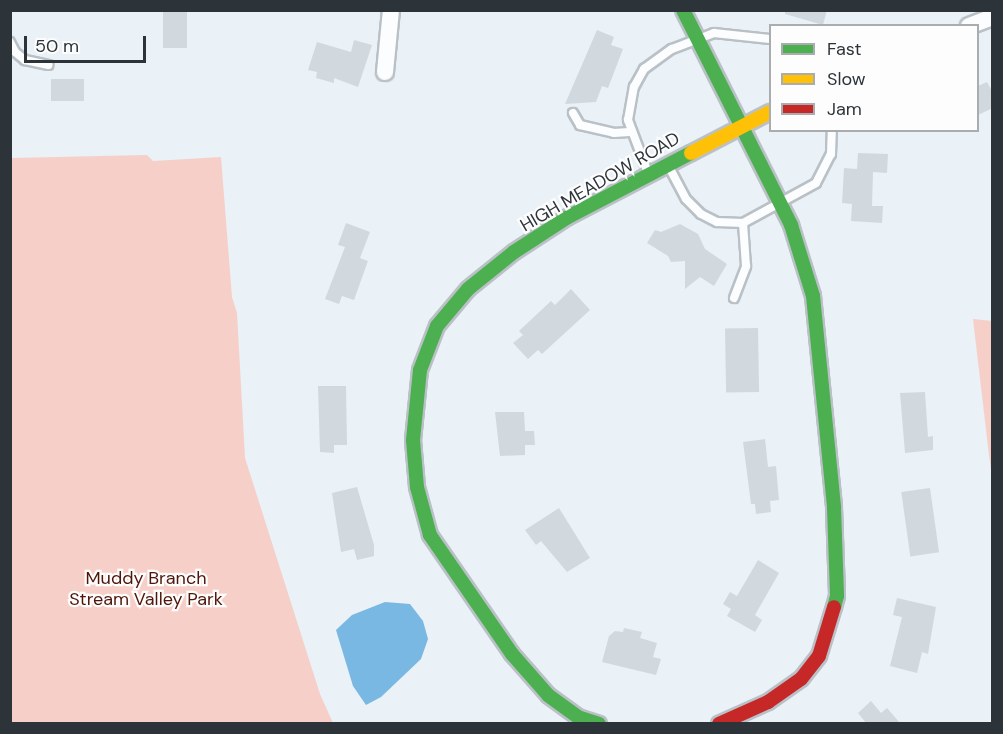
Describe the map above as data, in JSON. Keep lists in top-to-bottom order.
{
  "streets": {
    "street": ["HIGH MEADOW ROAD"]
  },
  "parks": ["Muddy Branch Stream Valley Park"],
  "legend": ["Fast", "Slow", "Jam"],
  "scale_bar": "50 m"
}
